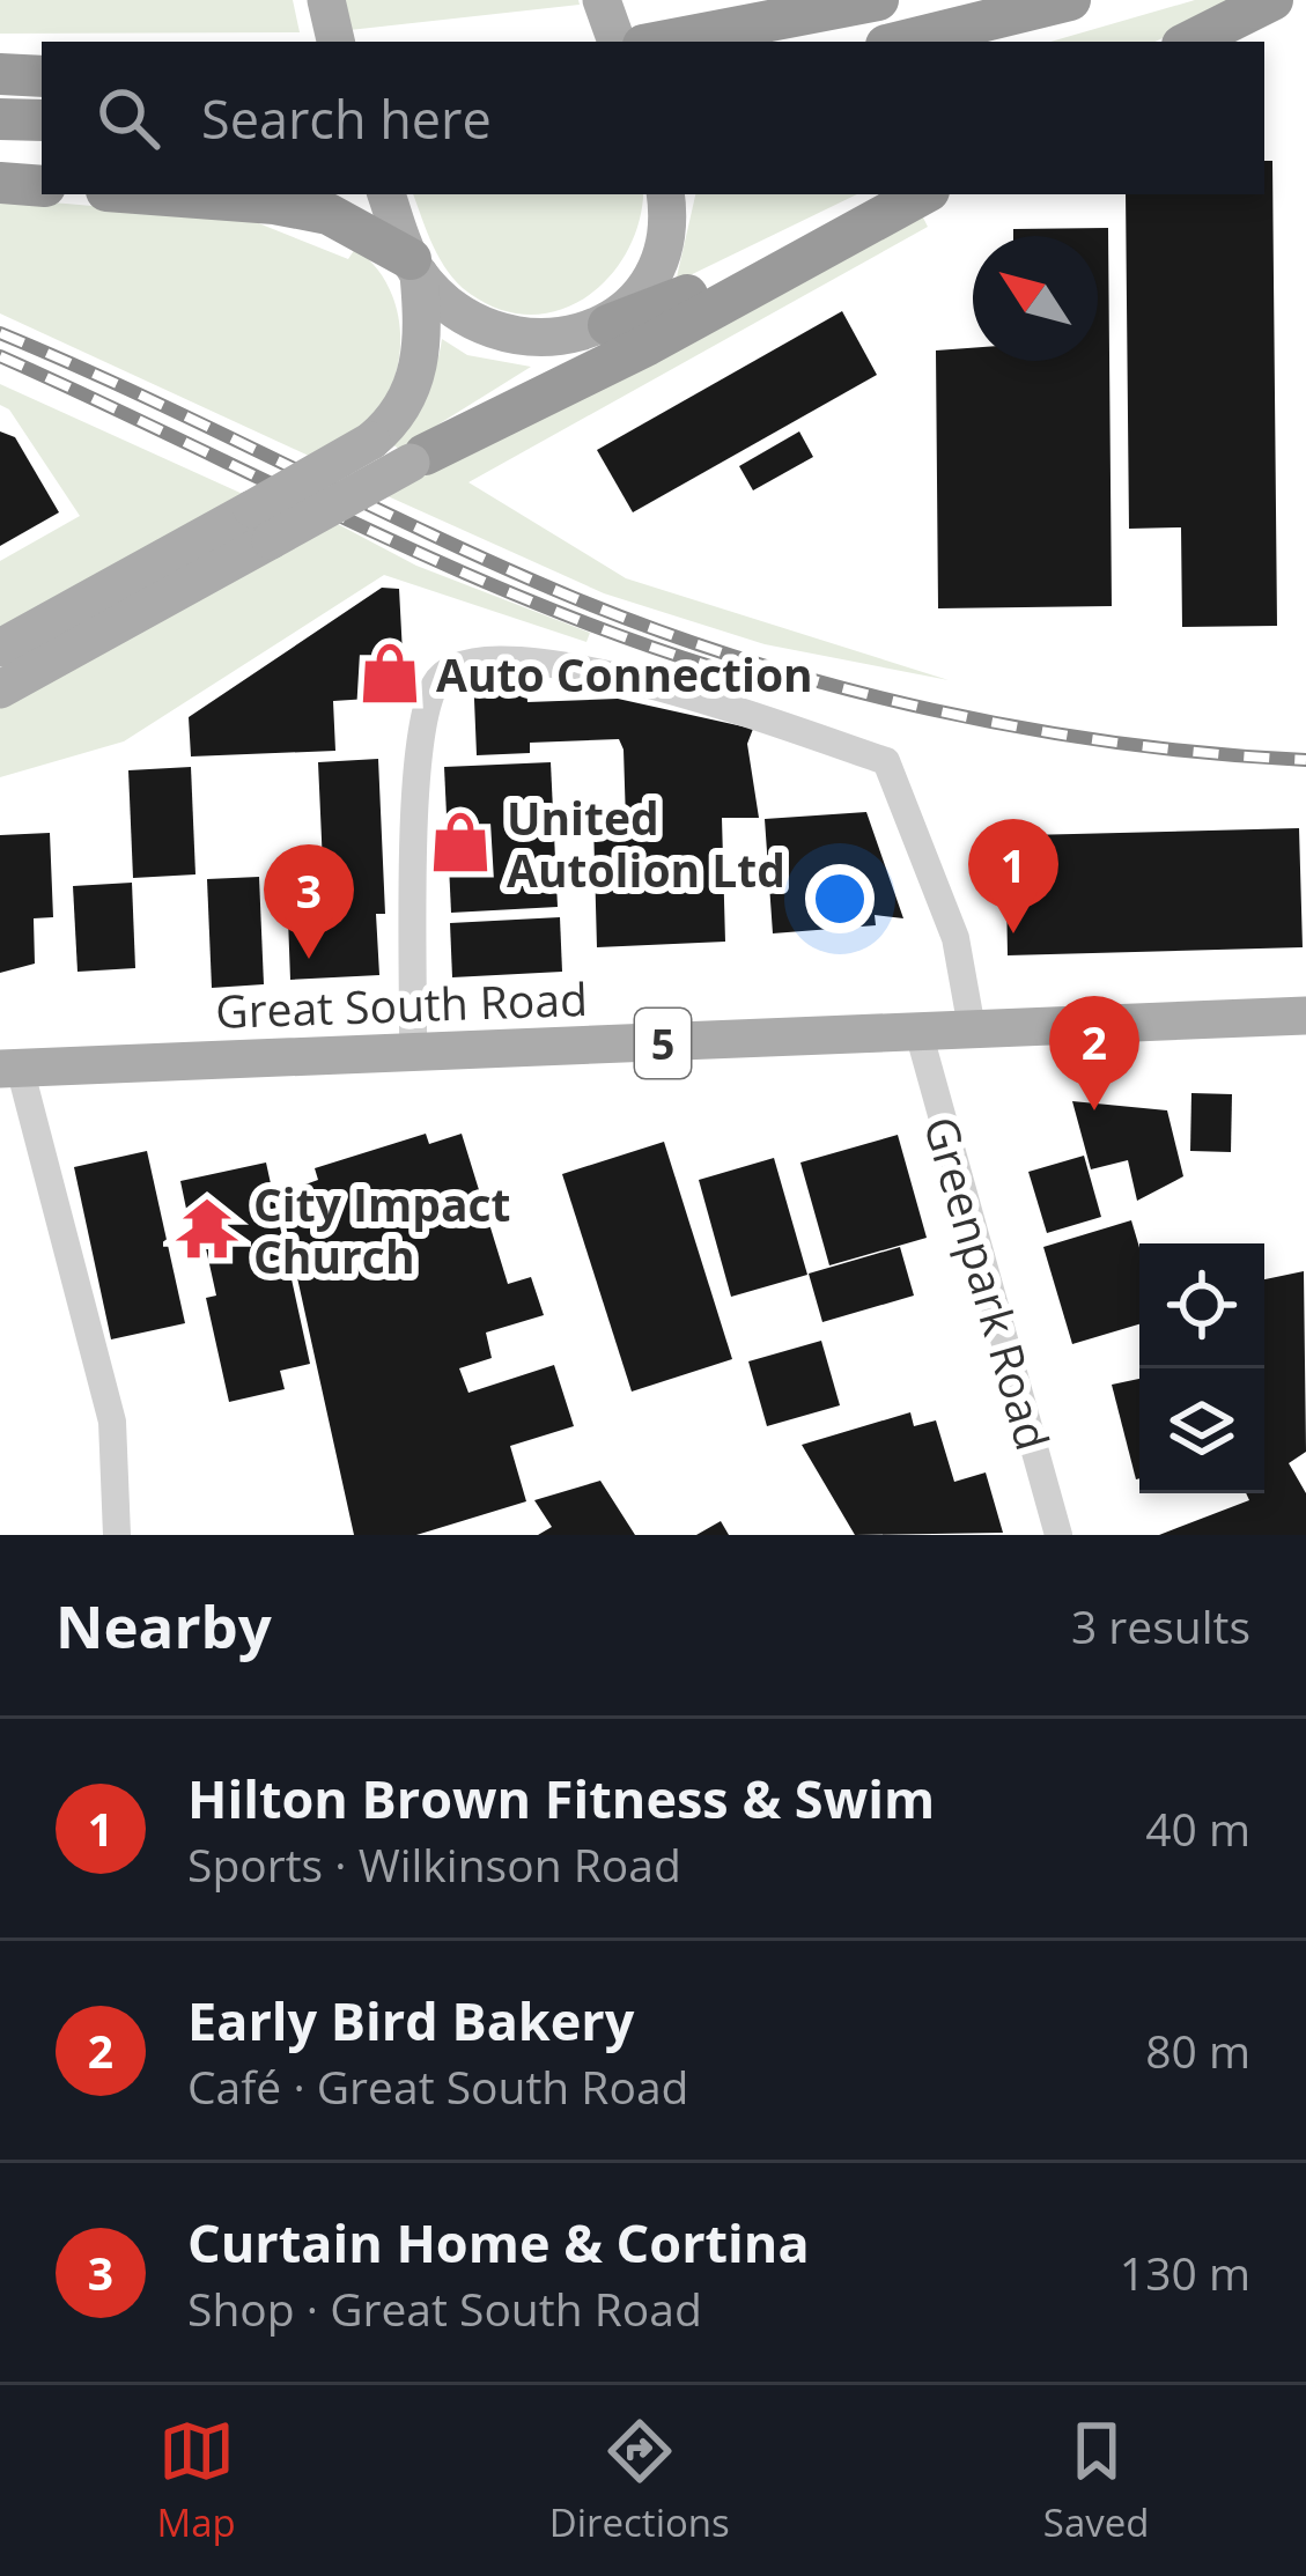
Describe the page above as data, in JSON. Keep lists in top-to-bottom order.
{
  "streets": {
    "main road": ["Great South Road", "5"],
    "street": ["Greenpark Road"]
  },
  "crossings": [
    ["Great South Road", "Greenpark Road"]
  ],
  "places": {
    "shop": ["Auto Connection", "United Autolion Ltd"],
    "temple": ["City Impact Church"]
  },
  "north": "top left",
  "page": {
    "search": "Search here",
    "pins": ["1", "3", "2"],
    "heading": ["Nearby", "3 results"],
    "list": [
      {
        "mark": "1",
        "name": "Hilton Brown Fitness & Swim",
        "note": "Sports · Wilkinson Road",
        "value": "40 m"
      },
      {
        "mark": "2",
        "name": "Early Bird Bakery",
        "note": "Café · Great South Road",
        "value": "80 m"
      },
      {
        "mark": "3",
        "name": "Curtain Home & Cortina",
        "note": "Shop · Great South Road",
        "value": "130 m"
      }
    ],
    "nav": ["Map", "Directions", "Saved"]
  }
}
